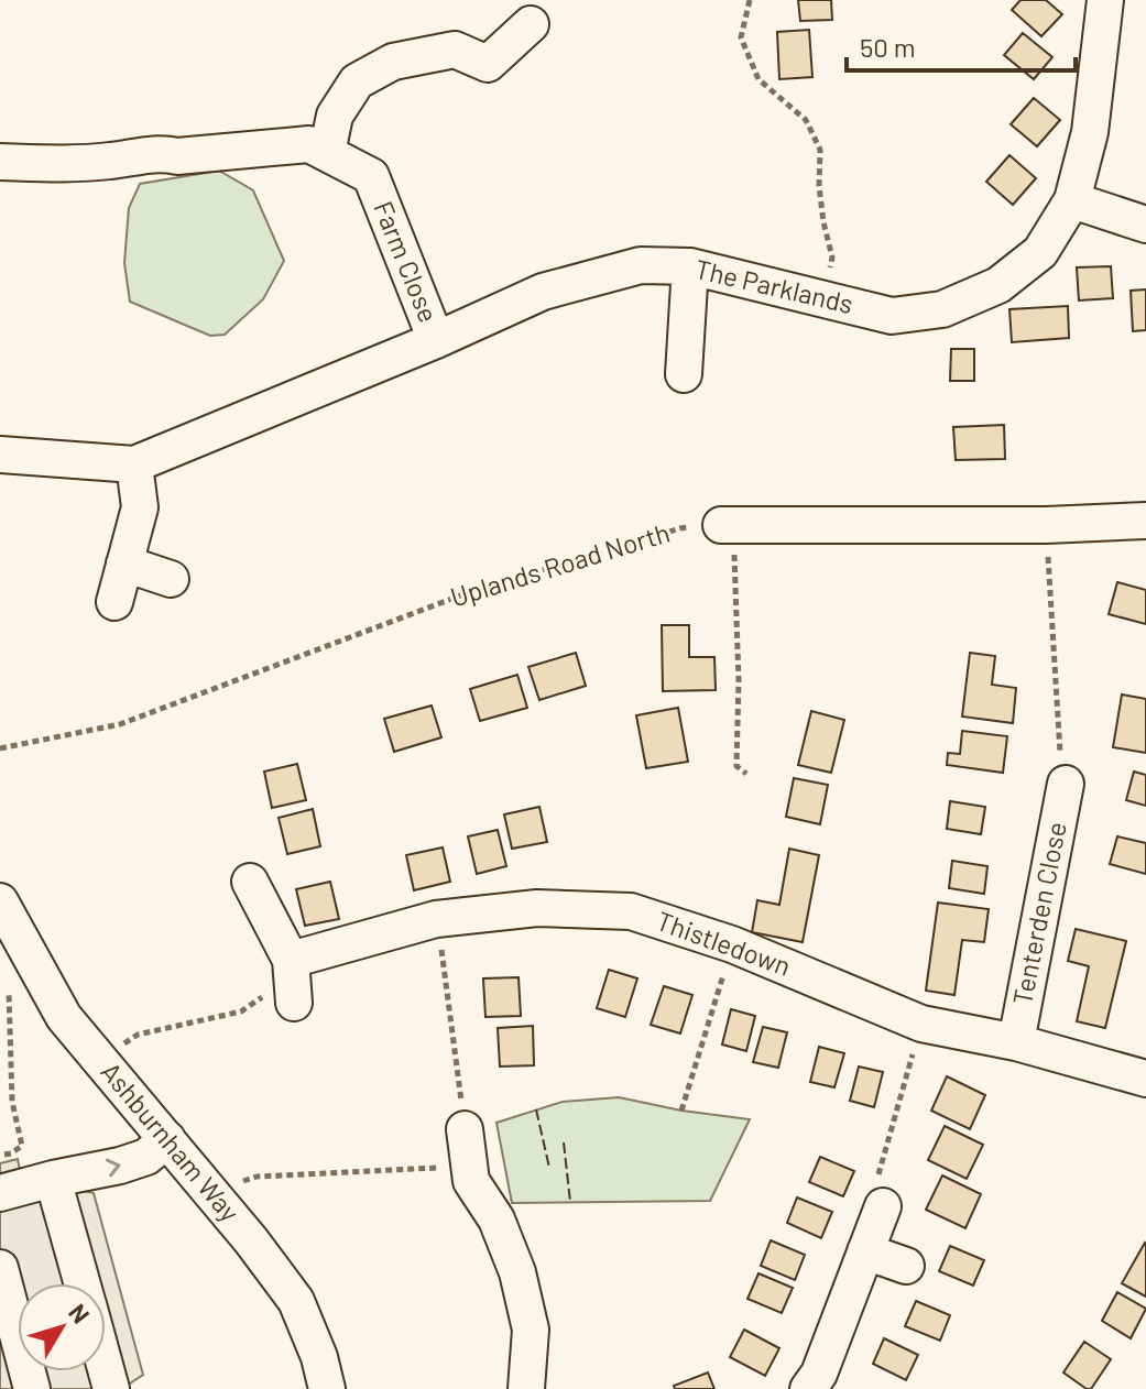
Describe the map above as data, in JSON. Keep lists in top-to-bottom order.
{
  "streets": {
    "street": [
      "Farm Close",
      "The Parklands",
      "Tenterden Close",
      "Thistledown",
      "Ashburnham Way"
    ],
    "path": ["Uplands Road North"]
  },
  "crossings": [
    ["Farm Close", "The Parklands"],
    ["Tenterden Close", "Thistledown"]
  ],
  "scale_bar": "50 m",
  "north": "top right"
}
